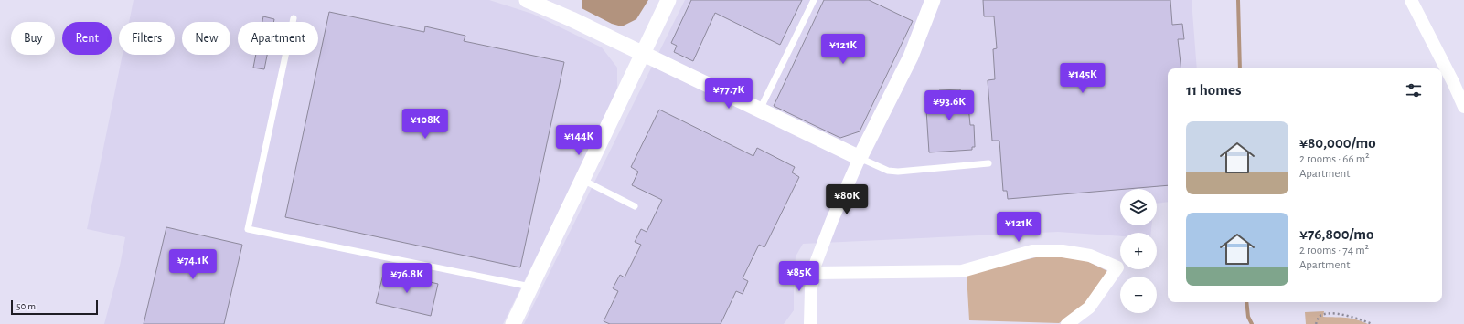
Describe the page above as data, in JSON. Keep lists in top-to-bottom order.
{
  "scale_bar": "50 m",
  "page": {
    "chip": [
      "Buy",
      "Rent",
      "Filters",
      "New",
      "Apartment"
    ],
    "price": [
      "¥121K",
      "¥145K",
      "¥77.7K",
      "¥93.6K",
      "¥108K",
      "¥144K",
      "¥80K",
      "¥121K",
      "¥74.1K",
      "¥85K",
      "¥76.8K"
    ],
    "heading": "11 homes",
    "list": [
      {
        "name": "¥80,000/mo",
        "note": "2 rooms · 66 m² · Apartment"
      },
      {
        "name": "¥76,800/mo",
        "note": "2 rooms · 74 m² · Apartment"
      }
    ],
    "map_buttons": ["+", "−"],
    "scale": "50 m"
  }
}
